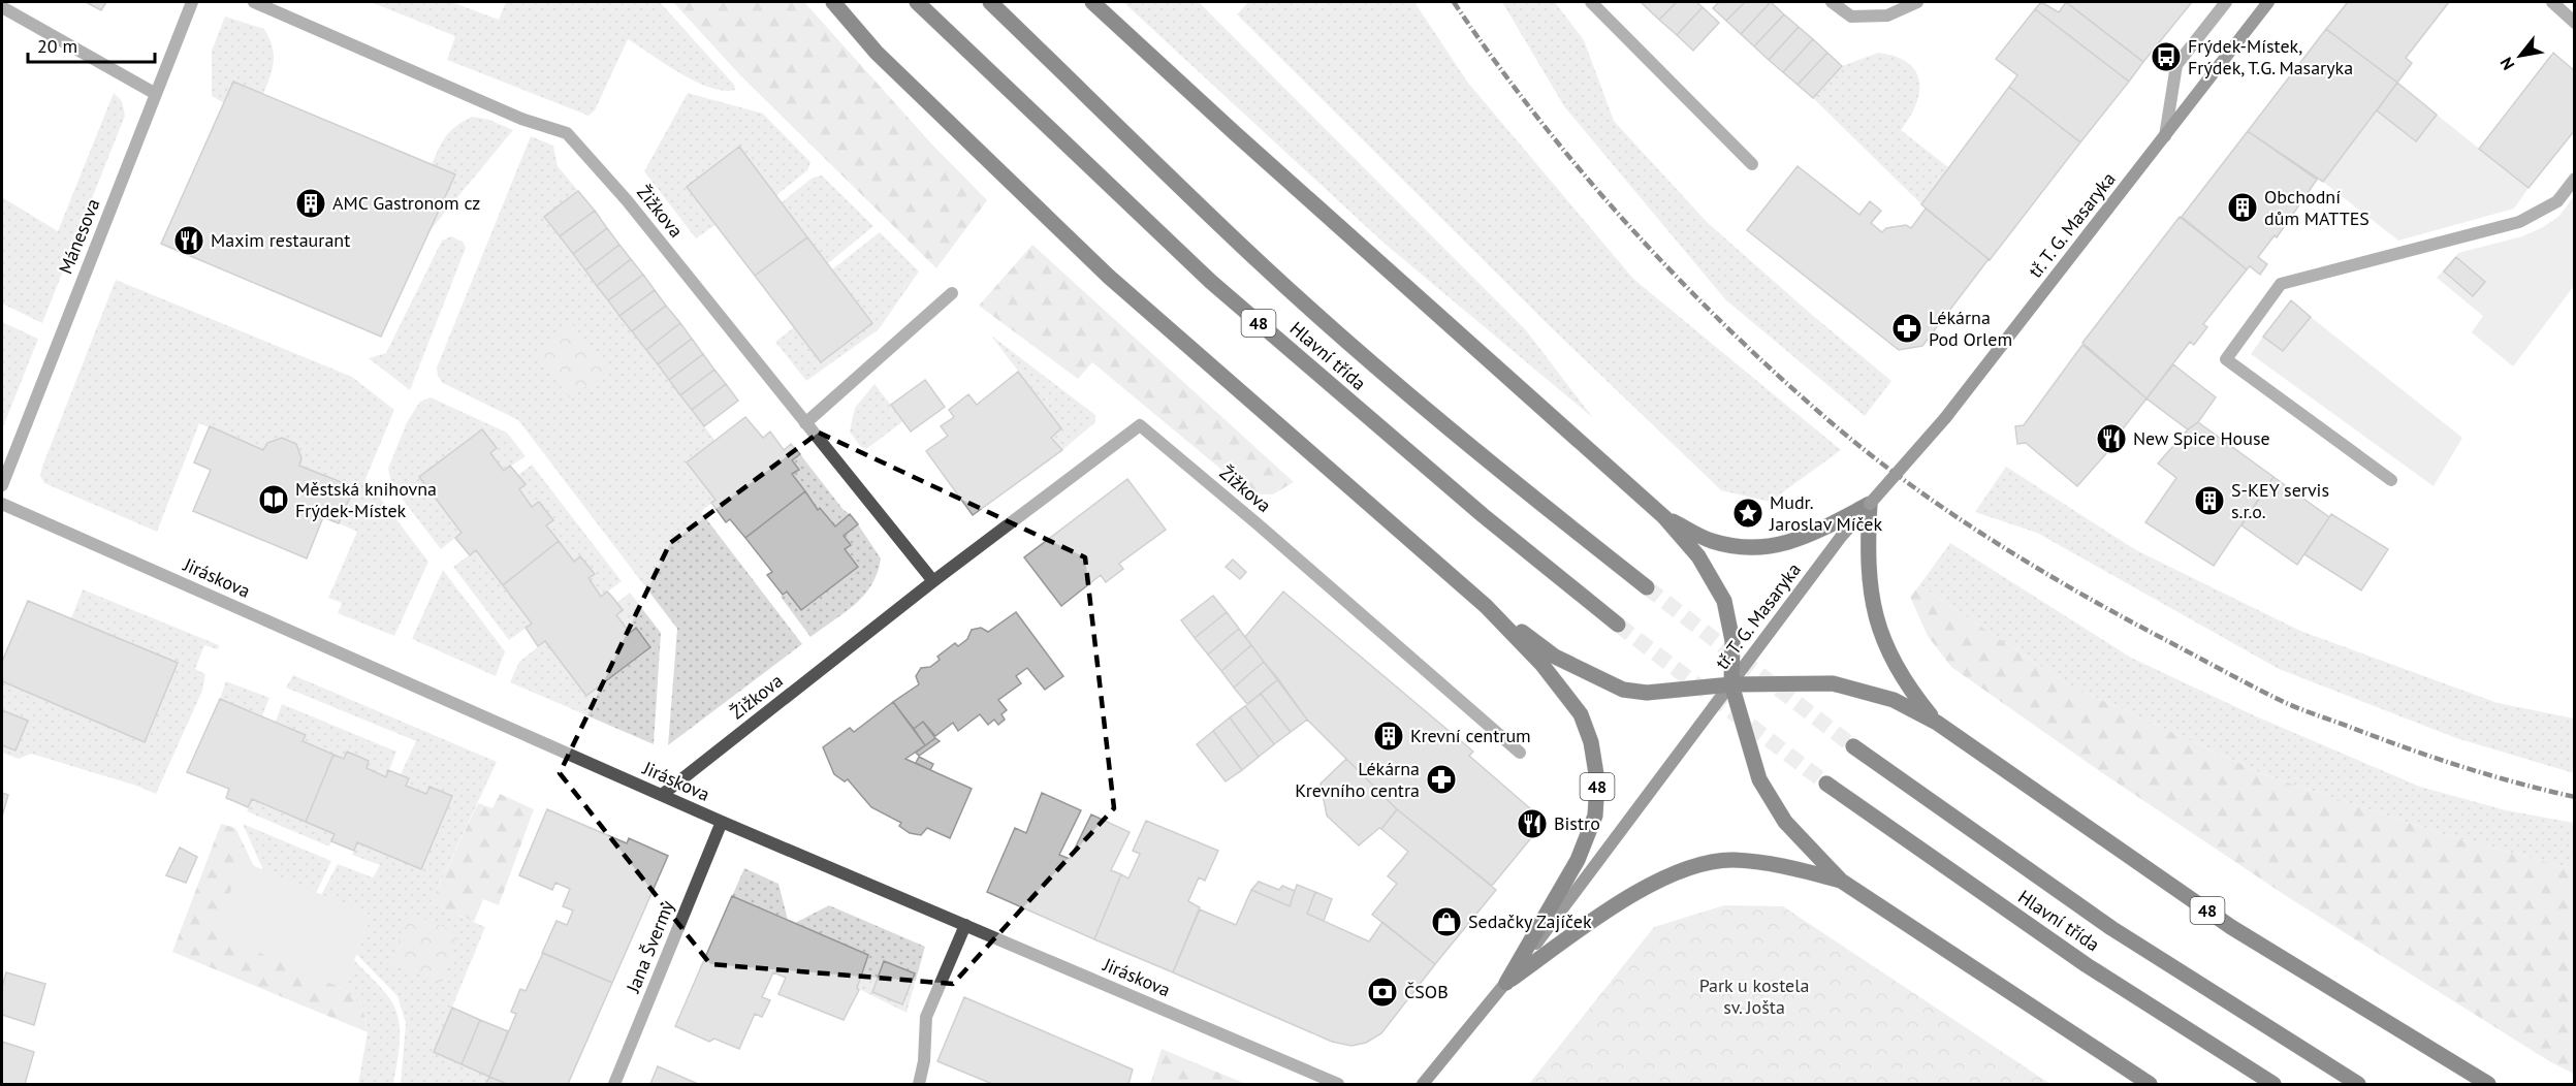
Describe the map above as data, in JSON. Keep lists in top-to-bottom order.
{
  "streets": {
    "main road": ["48", "Hlavní třída"],
    "street": [
      "Žižkova",
      "tř. T. G. Masaryka",
      "Mánesova",
      "Jiráskova",
      "Jana Švermy"
    ]
  },
  "crossings": [
    ["Žižkova", "Jiráskova"],
    ["tř. T. G. Masaryka", "48"],
    ["Jiráskova", "Jana Švermy"]
  ],
  "parks": ["Park u kostela sv. Jošta"],
  "places": {
    "bus stop": ["Frýdek-Místek, Frýdek, T.G. Masaryka"],
    "building": [
      "AMC Gastronom cz",
      "Obchodní dům MATTES",
      "S-KEY servis s.r.o.",
      "Krevní centrum"
    ],
    "restaurant": ["Maxim restaurant", "New Spice House", "Bistro"],
    "pharmacy": ["Lékárna Pod Orlem", "Lékárna Krevního centra"],
    "library": ["Městská knihovna Frýdek-Místek"],
    "place": ["Mudr. Jaroslav Míček"],
    "shop": ["Sedačky Zajíček"],
    "bank": ["ČSOB"]
  },
  "scale_bar": "20 m",
  "north": "bottom left"
}
